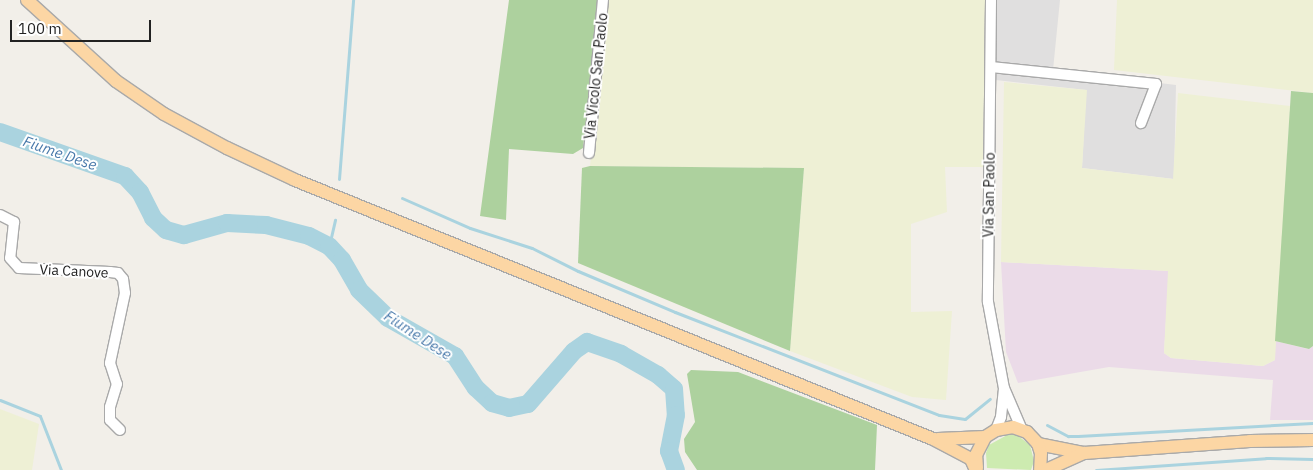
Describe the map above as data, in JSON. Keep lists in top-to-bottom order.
{
  "streets": {
    "street": ["Via Vicolo San Paolo", "Via San Paolo", "Via Canove"]
  },
  "water": ["Fiume Dese"],
  "scale_bar": "100 m"
}
